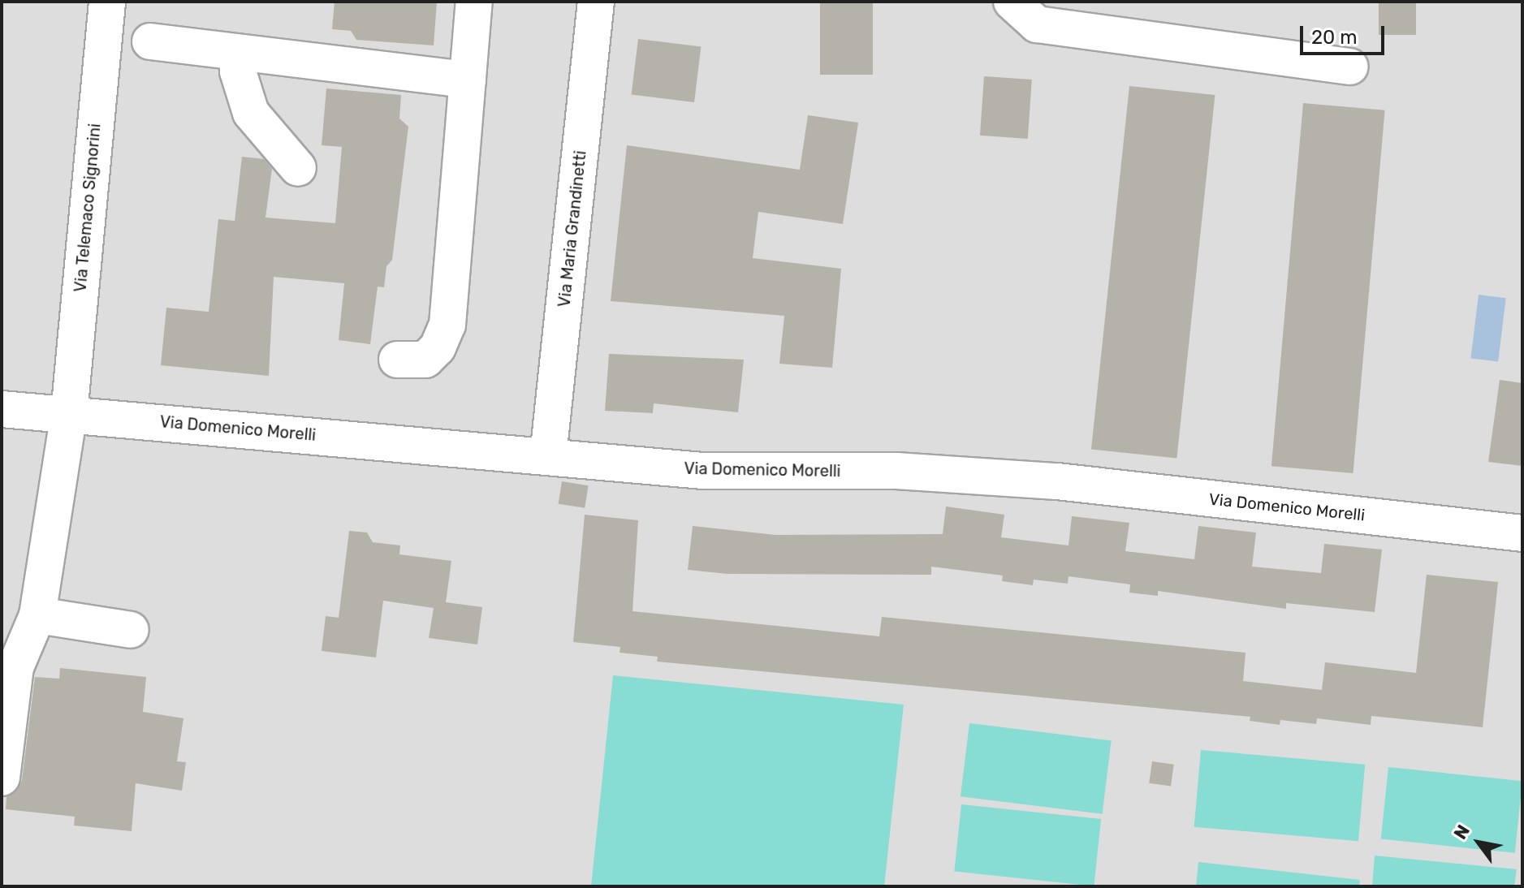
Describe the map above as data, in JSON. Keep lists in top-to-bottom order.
{
  "streets": {
    "street": ["Via Telemaco Signorini", "Via Maria Grandinetti", "Via Domenico Morelli"]
  },
  "crossings": [
    ["Via Telemaco Signorini", "Via Domenico Morelli"],
    ["Via Maria Grandinetti", "Via Domenico Morelli"]
  ],
  "scale_bar": "20 m",
  "north": "top left"
}
